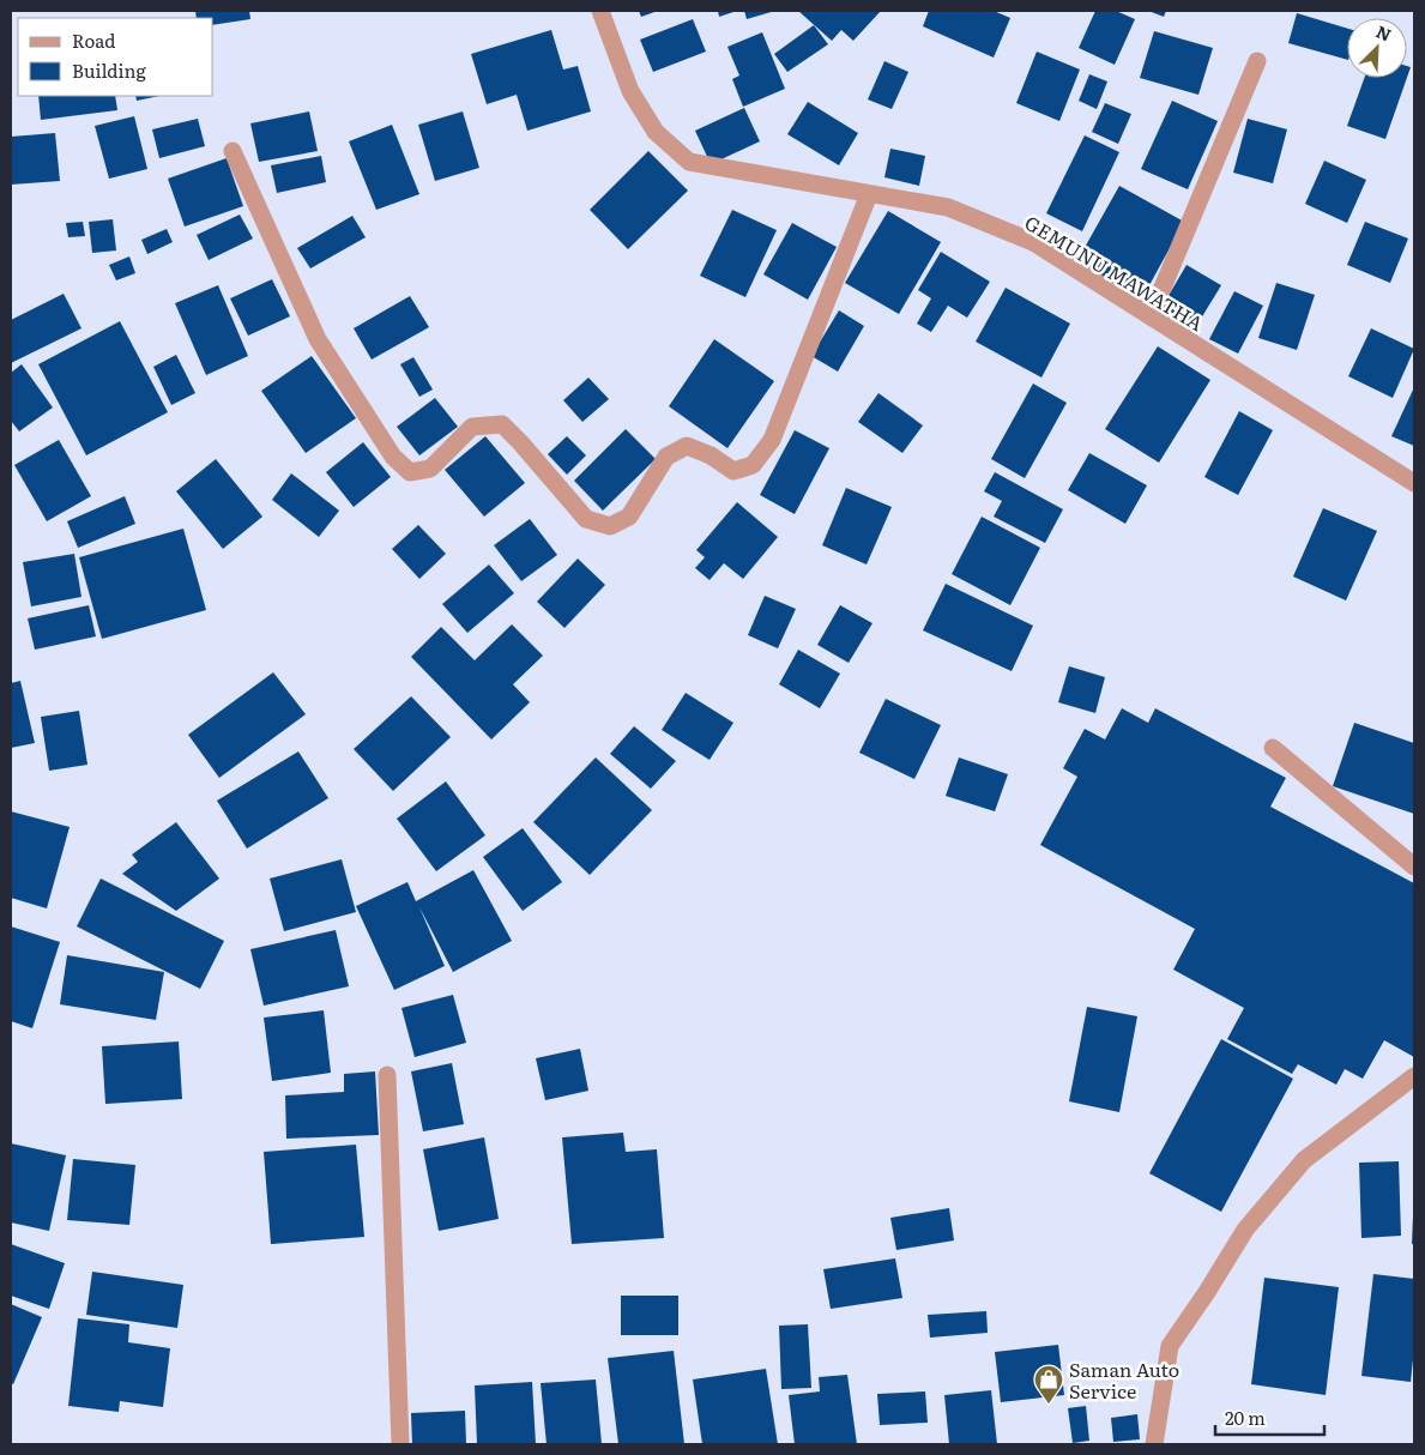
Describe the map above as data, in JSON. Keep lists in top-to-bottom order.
{
  "streets": {
    "street": ["GEMUNU MAWATHA"]
  },
  "places": {
    "shop": ["Saman Auto Service"]
  },
  "legend": ["Road", "Building"],
  "scale_bar": "20 m",
  "north": "top right"
}
